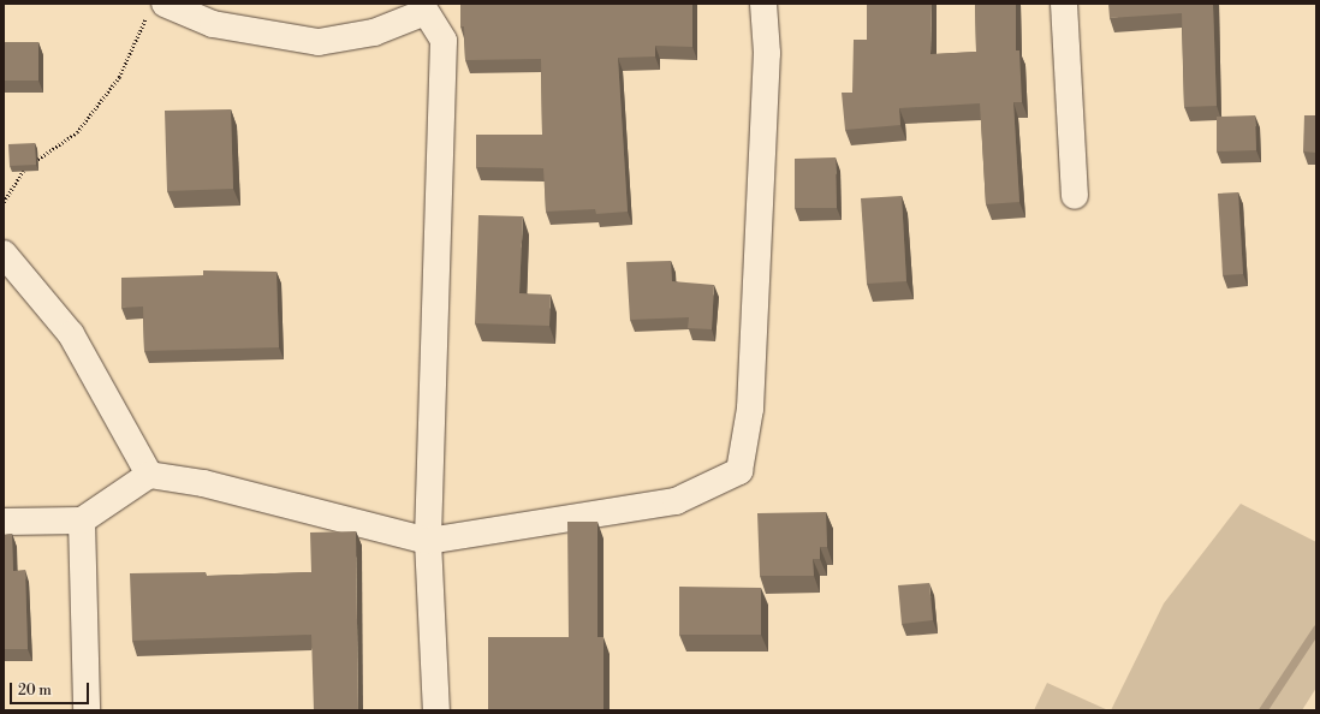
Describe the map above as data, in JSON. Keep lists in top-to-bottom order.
{
  "scale_bar": "20 m"
}
